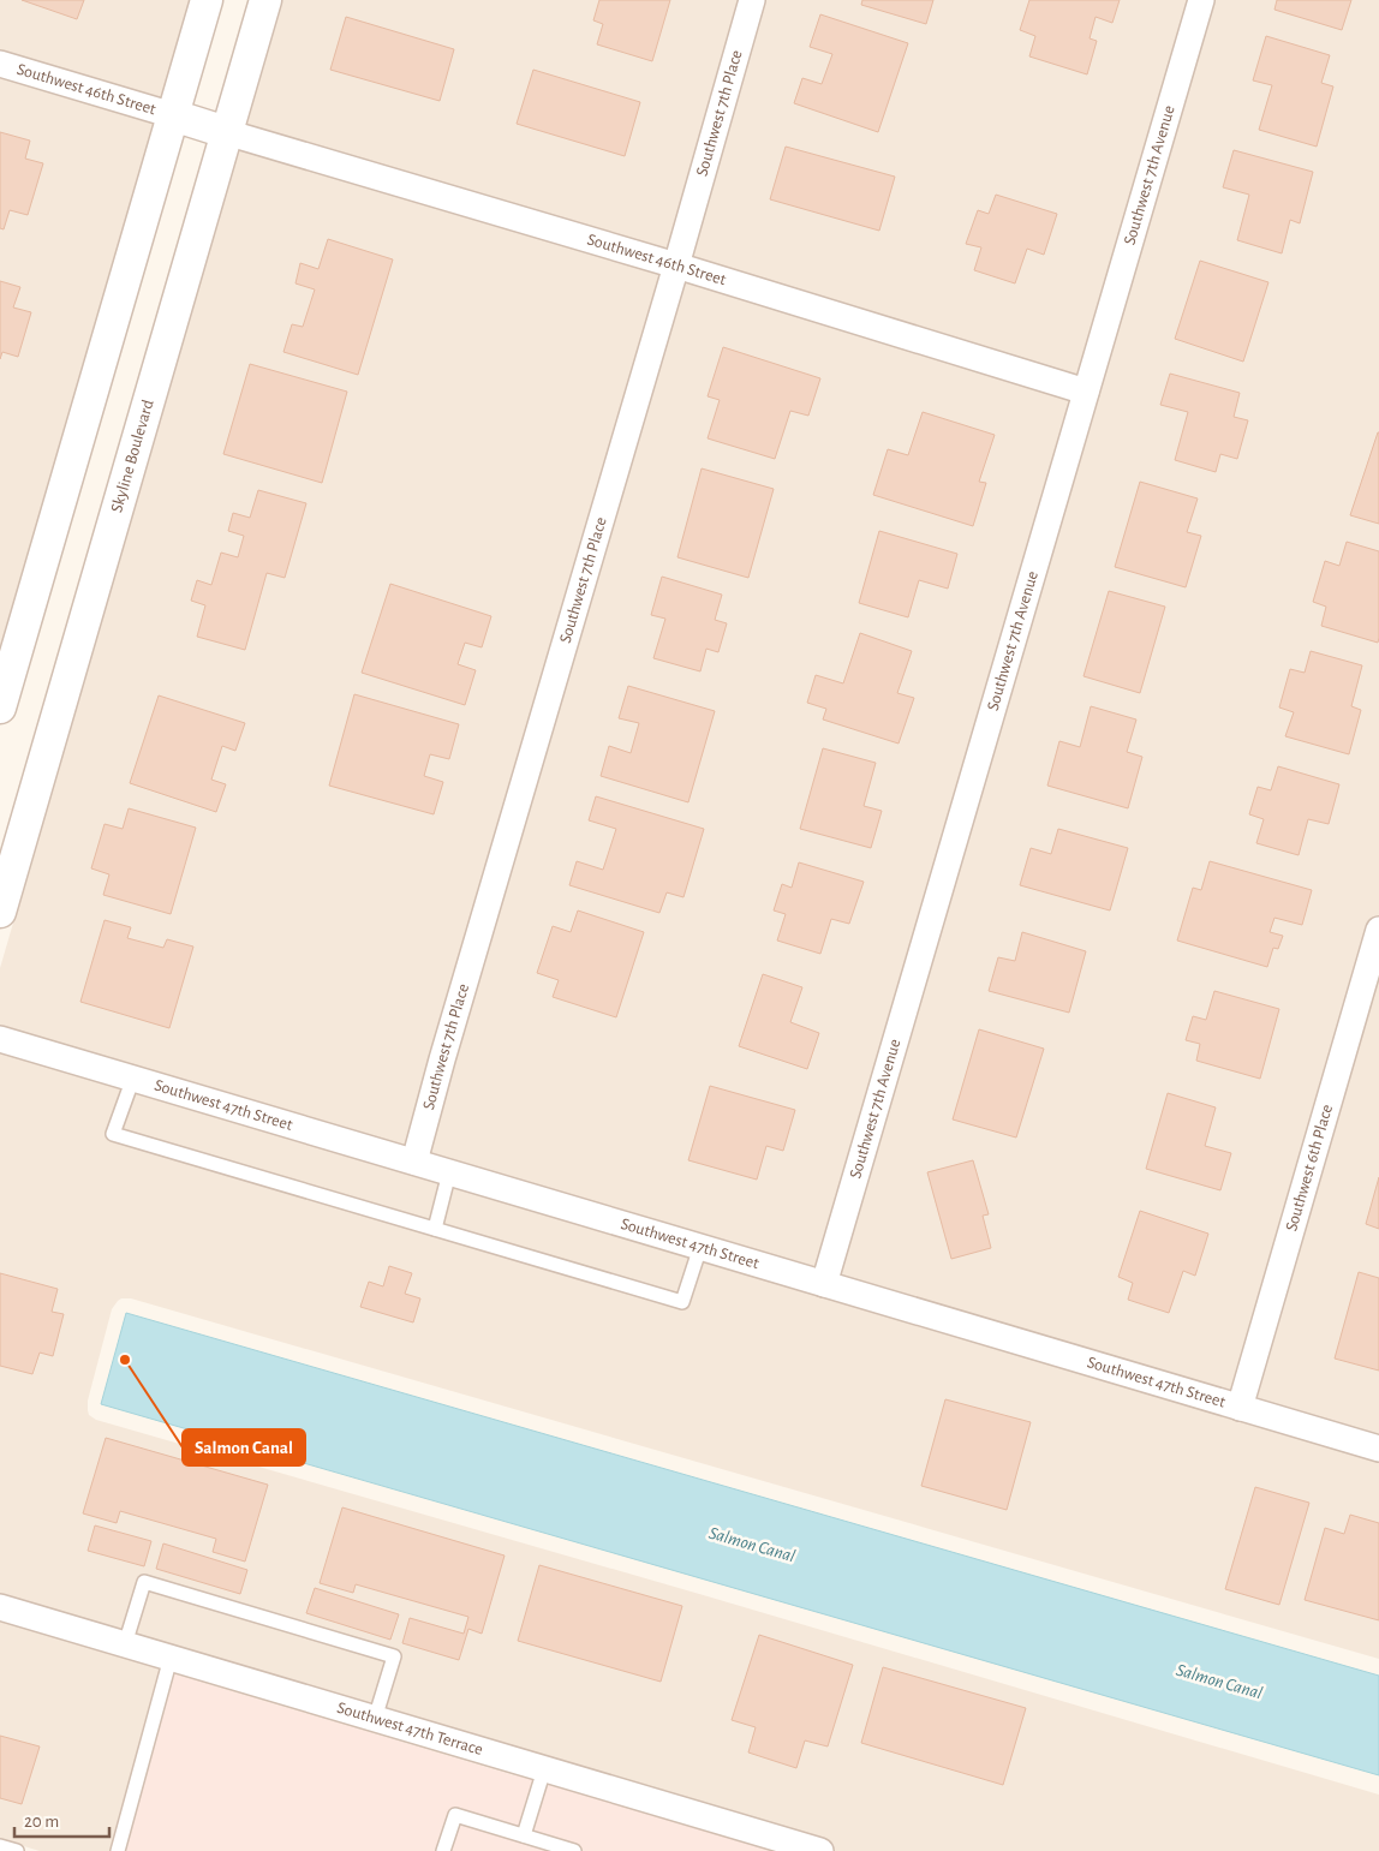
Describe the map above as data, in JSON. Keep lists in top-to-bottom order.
{
  "streets": {
    "street": [
      "Southwest 46th Street",
      "Southwest 7th Place",
      "Southwest 7th Avenue",
      "Skyline Boulevard",
      "Southwest 47th Street",
      "Southwest 6th Place",
      "Southwest 47th Terrace"
    ]
  },
  "crossings": [
    ["Southwest 46th Street", "Southwest 7th Place"],
    ["Southwest 46th Street", "Southwest 7th Avenue"],
    ["Southwest 46th Street", "Skyline Boulevard"],
    ["Southwest 7th Place", "Southwest 47th Street"],
    ["Southwest 7th Avenue", "Southwest 47th Street"],
    ["Southwest 47th Street", "Southwest 6th Place"]
  ],
  "water": ["Salmon Canal"],
  "places": ["Salmon Canal"],
  "scale_bar": "20 m"
}
